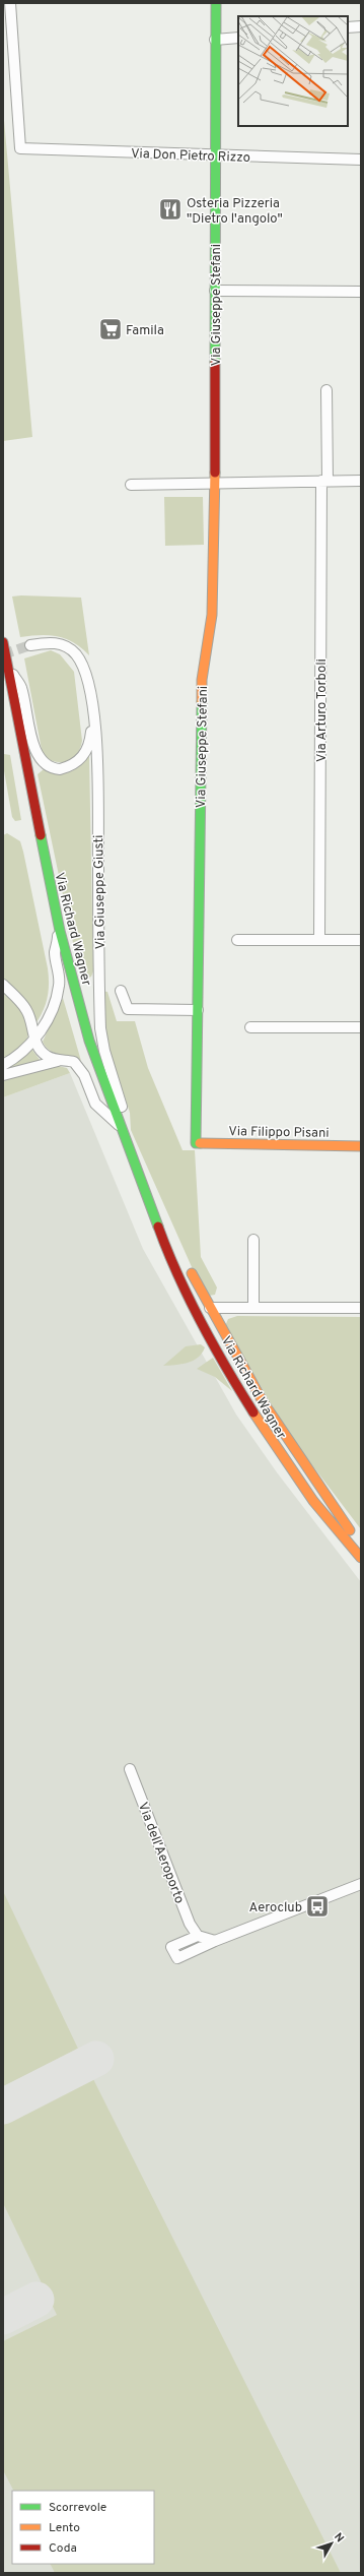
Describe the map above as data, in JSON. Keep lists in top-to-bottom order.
{
  "streets": {
    "main road": ["Via Giuseppe Stefani", "Via Richard Wagner", "Via Filippo Pisani"],
    "street": [
      "Via Don Pietro Rizzo",
      "Via Arturo Torboli",
      "Via Giuseppe Giusti",
      "Via dell'Aeroporto"
    ]
  },
  "crossings": [
    ["Via Don Pietro Rizzo", "Via Giuseppe Stefani"],
    ["Via Giuseppe Stefani", "Via Filippo Pisani"],
    ["Via Giuseppe Giusti", "Via Richard Wagner"]
  ],
  "places": {
    "restaurant": ["Osteria Pizzeria \"Dietro l'angolo\""],
    "supermarket": ["Famila"],
    "bus stop": ["Aeroclub"]
  },
  "legend": ["Scorrevole", "Lento", "Coda"],
  "north": "top right"
}
